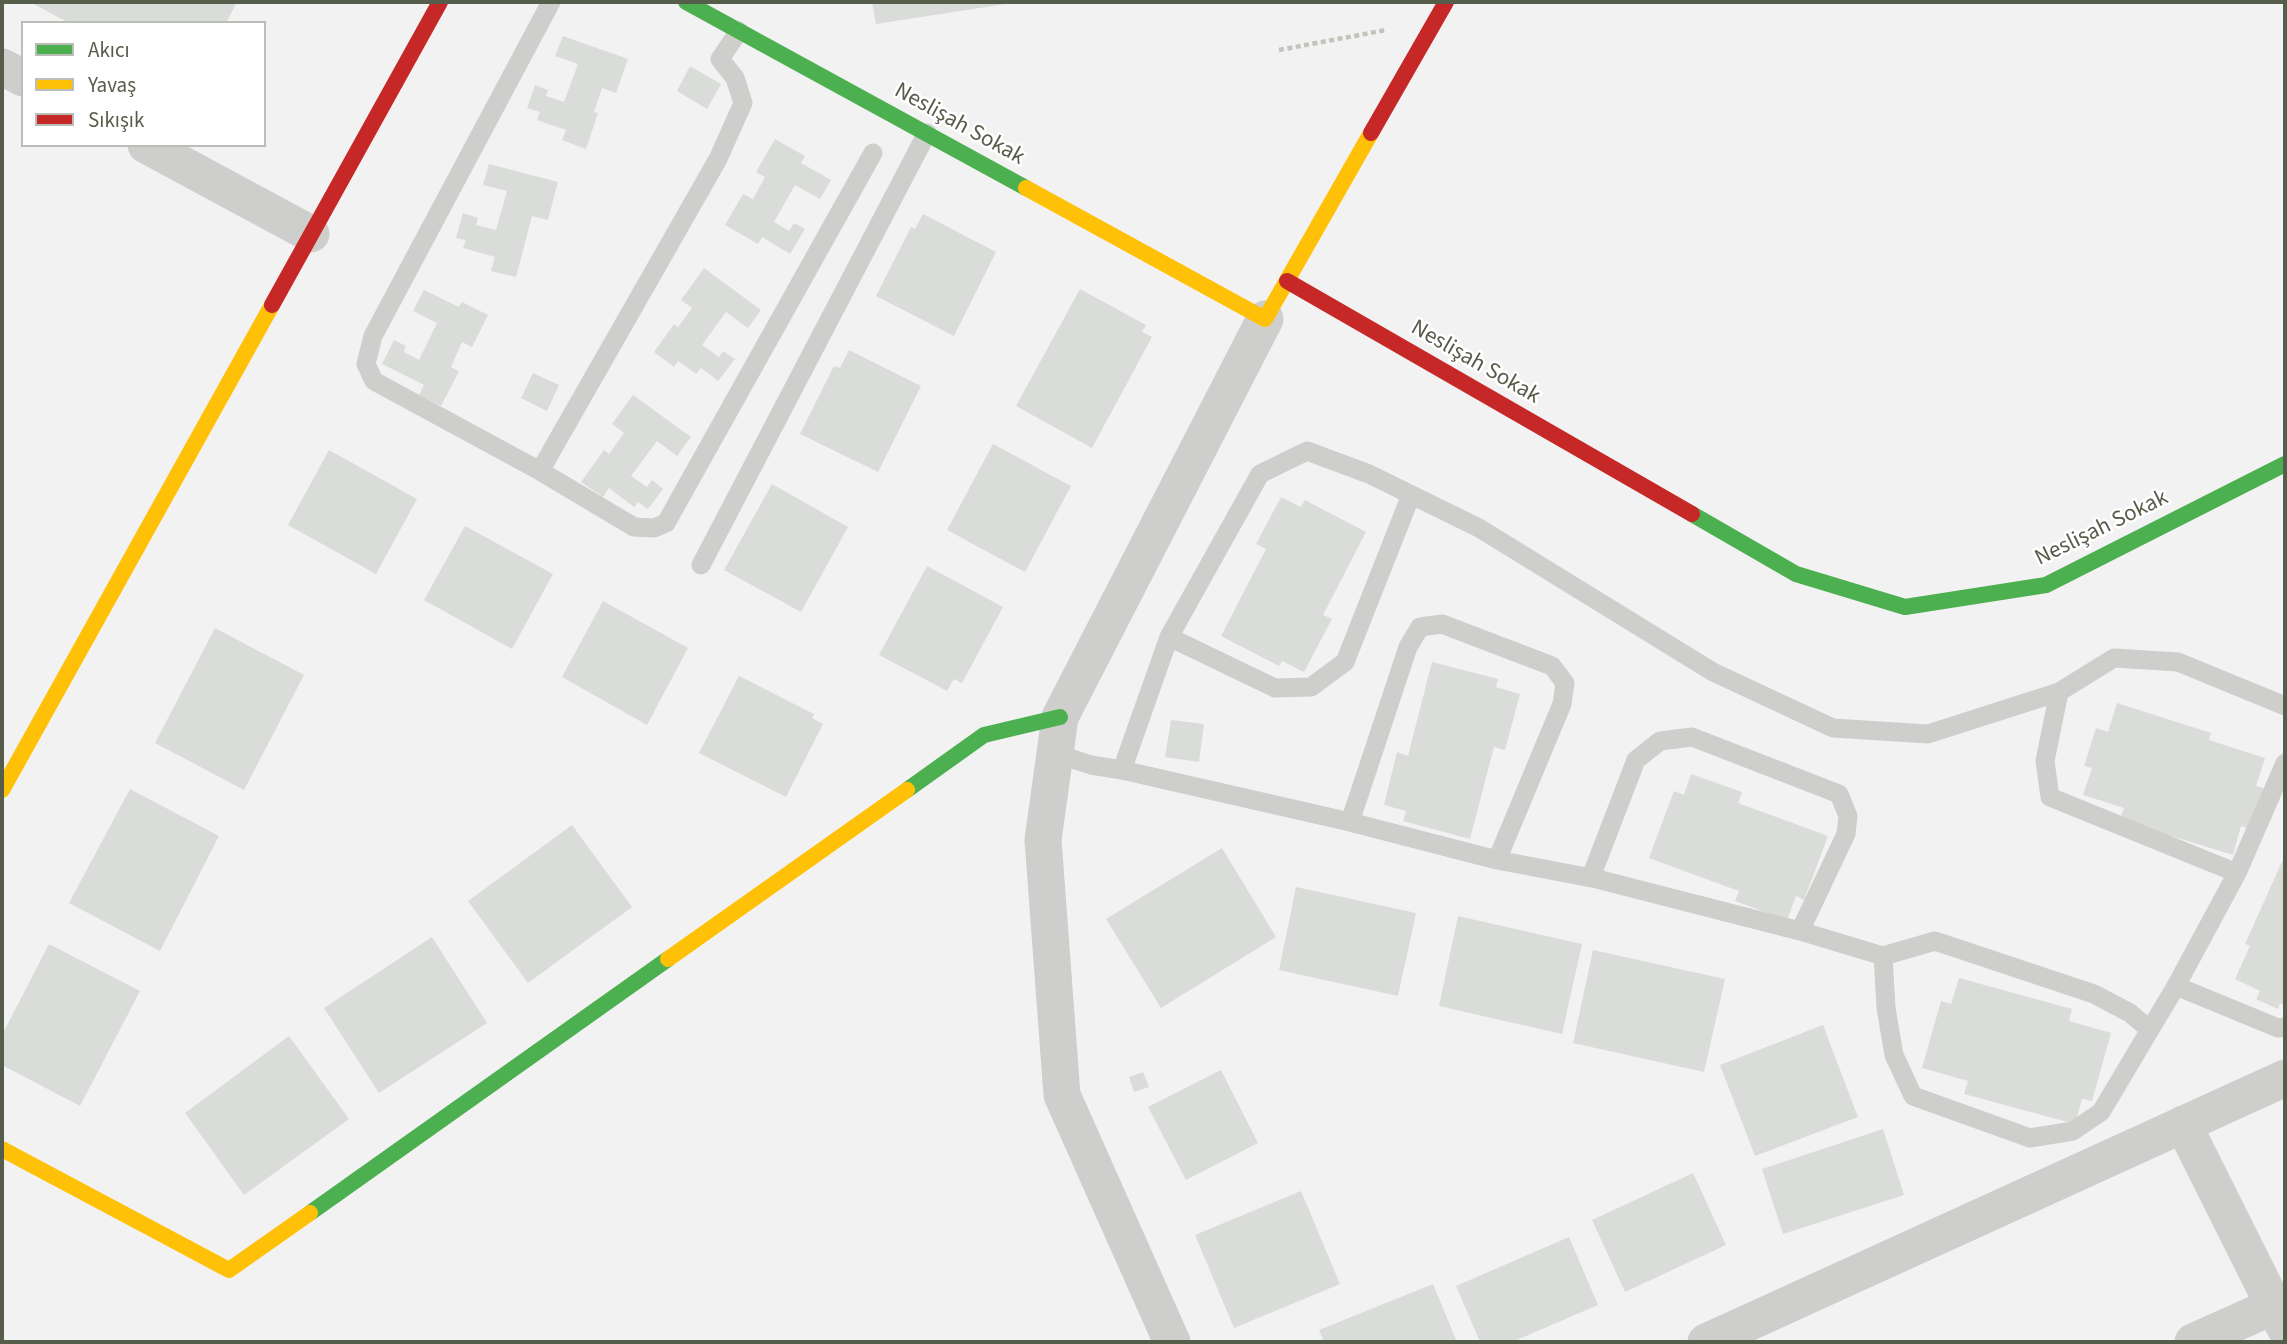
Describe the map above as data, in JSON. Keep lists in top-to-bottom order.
{
  "streets": {
    "street": ["Neslişah Sokak"]
  },
  "legend": ["Akıcı", "Yavaş", "Sıkışık"]
}
